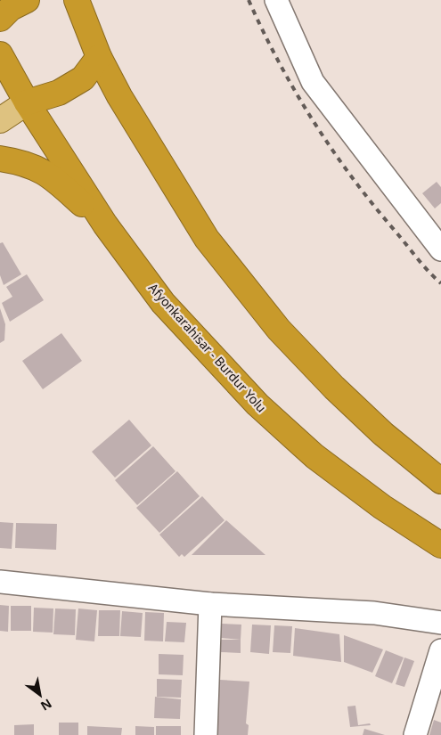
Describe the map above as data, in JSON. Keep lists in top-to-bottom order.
{
  "streets": {
    "highway": ["Afyonkarahisar - Burdur Yolu"]
  },
  "north": "bottom right"
}
